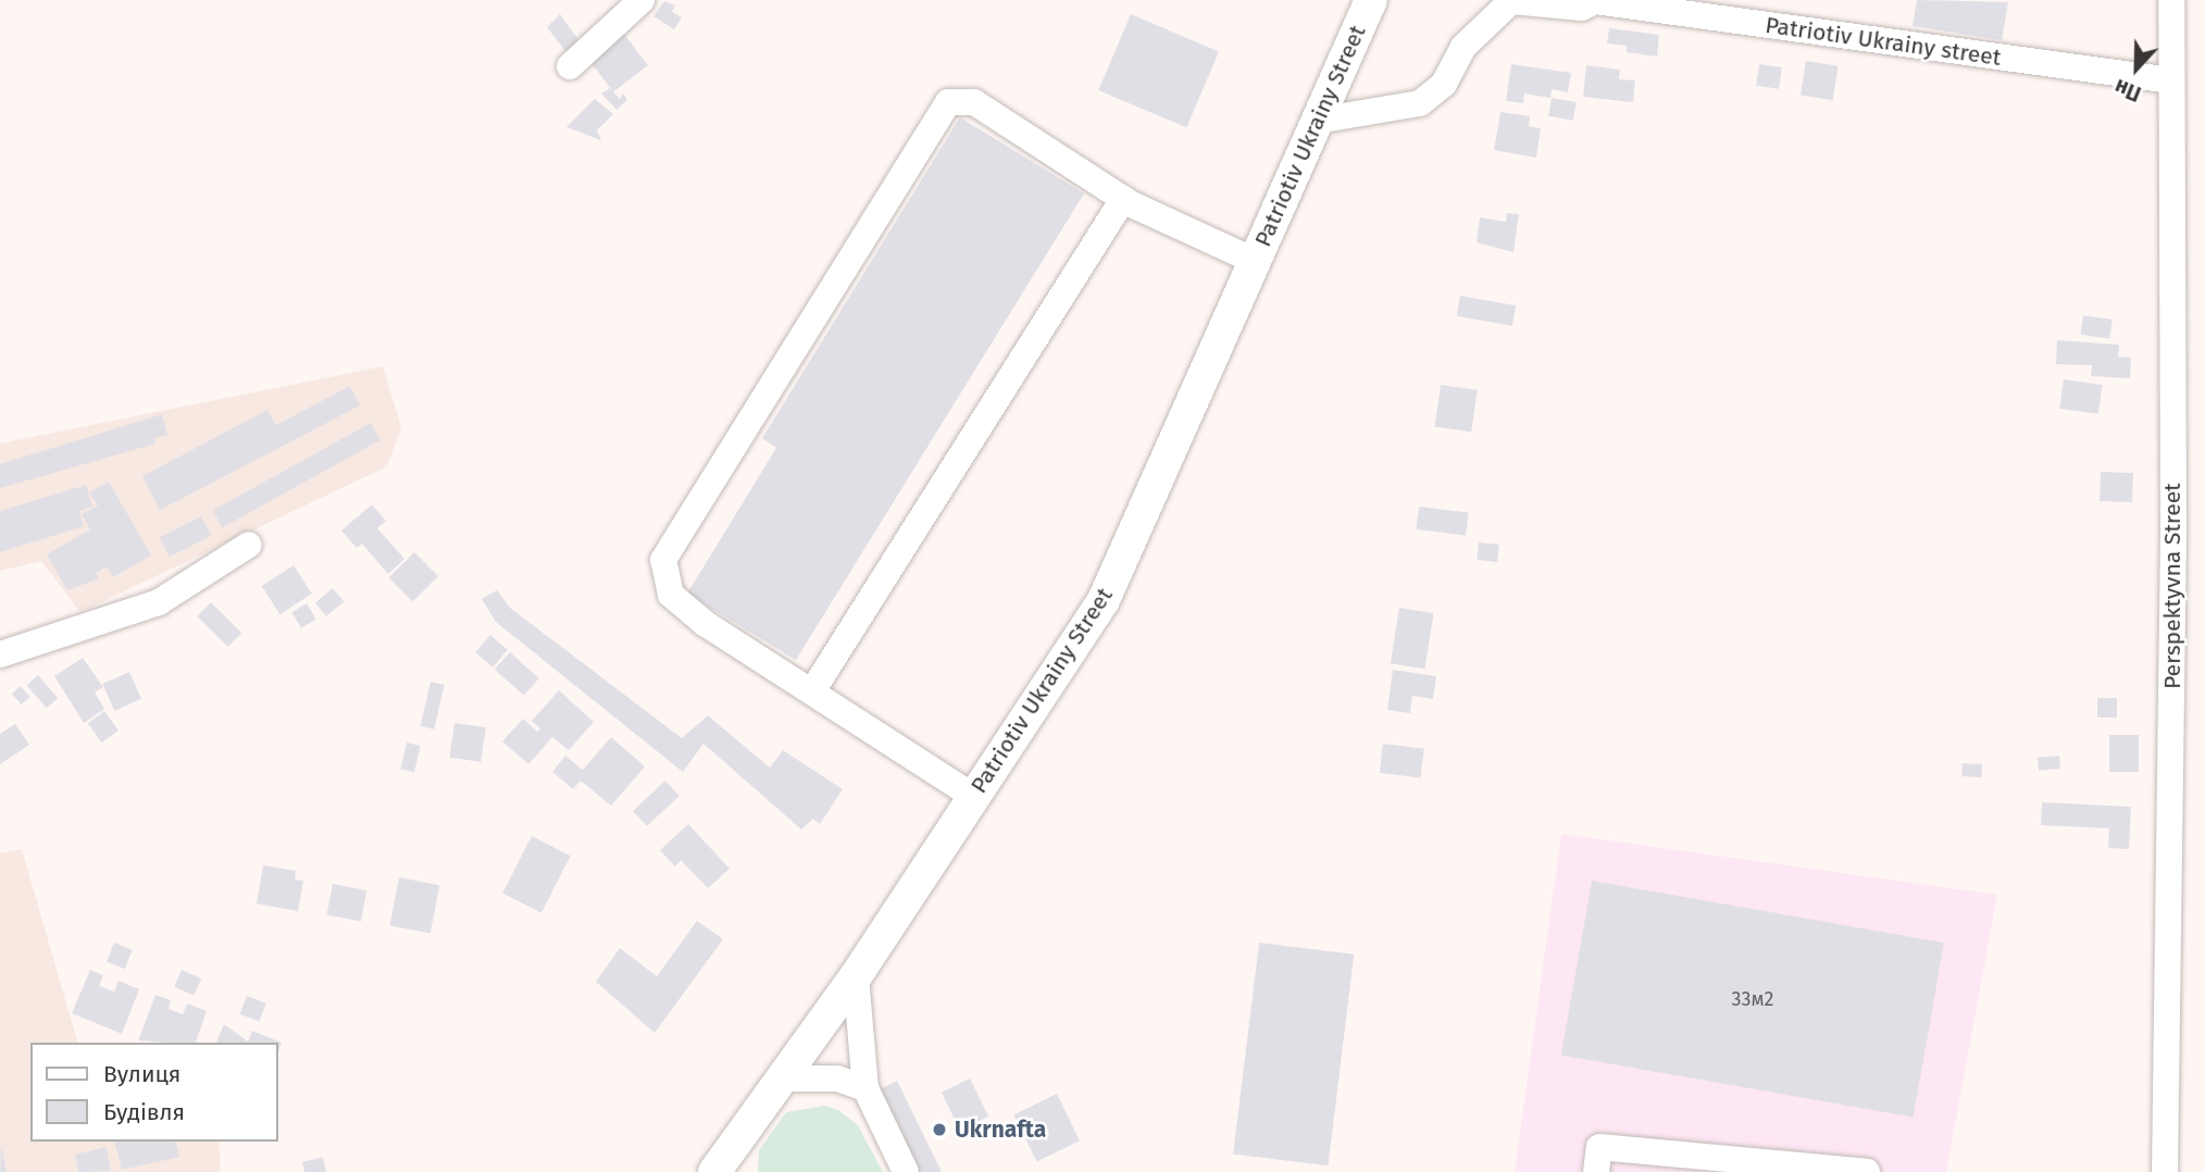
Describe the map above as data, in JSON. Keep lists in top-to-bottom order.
{
  "streets": {
    "main road": ["Patriotiv Ukrainy Street"],
    "street": ["Patriotiv Ukrainy street", "Perspektyvna Street"]
  },
  "crossings": [
    ["Patriotiv Ukrainy street", "Patriotiv Ukrainy Street"],
    ["Patriotiv Ukrainy street", "Perspektyvna Street"]
  ],
  "places": ["Ukrnafta"],
  "house_numbers": ["33м2"],
  "legend": ["Вулиця", "Будівля"],
  "north": "bottom"
}
